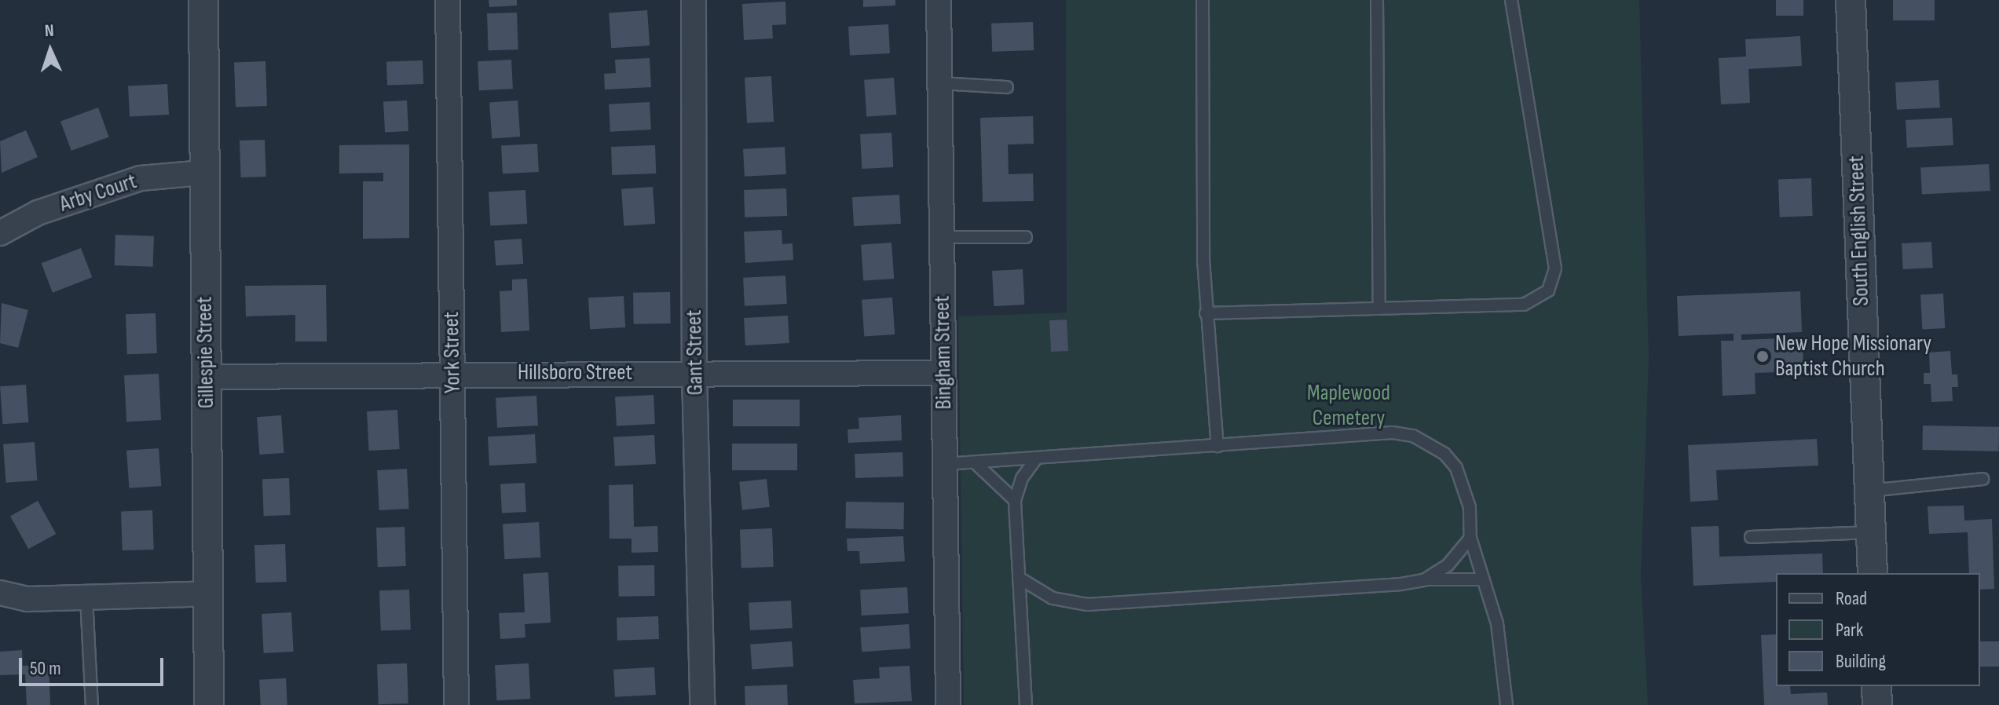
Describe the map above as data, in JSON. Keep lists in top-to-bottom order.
{
  "streets": {
    "street": [
      "Arby Court",
      "South English Street",
      "Gillespie Street",
      "York Street",
      "Gant Street",
      "Bingham Street",
      "Hillsboro Street"
    ]
  },
  "crossings": [
    ["Arby Court", "Gillespie Street"],
    ["Gillespie Street", "Hillsboro Street"],
    ["York Street", "Hillsboro Street"],
    ["Gant Street", "Hillsboro Street"],
    ["Bingham Street", "Hillsboro Street"]
  ],
  "parks": ["Maplewood Cemetery"],
  "places": ["New Hope Missionary Baptist Church"],
  "legend": ["Road", "Park", "Building"],
  "scale_bar": "50 m",
  "north": "top"
}
